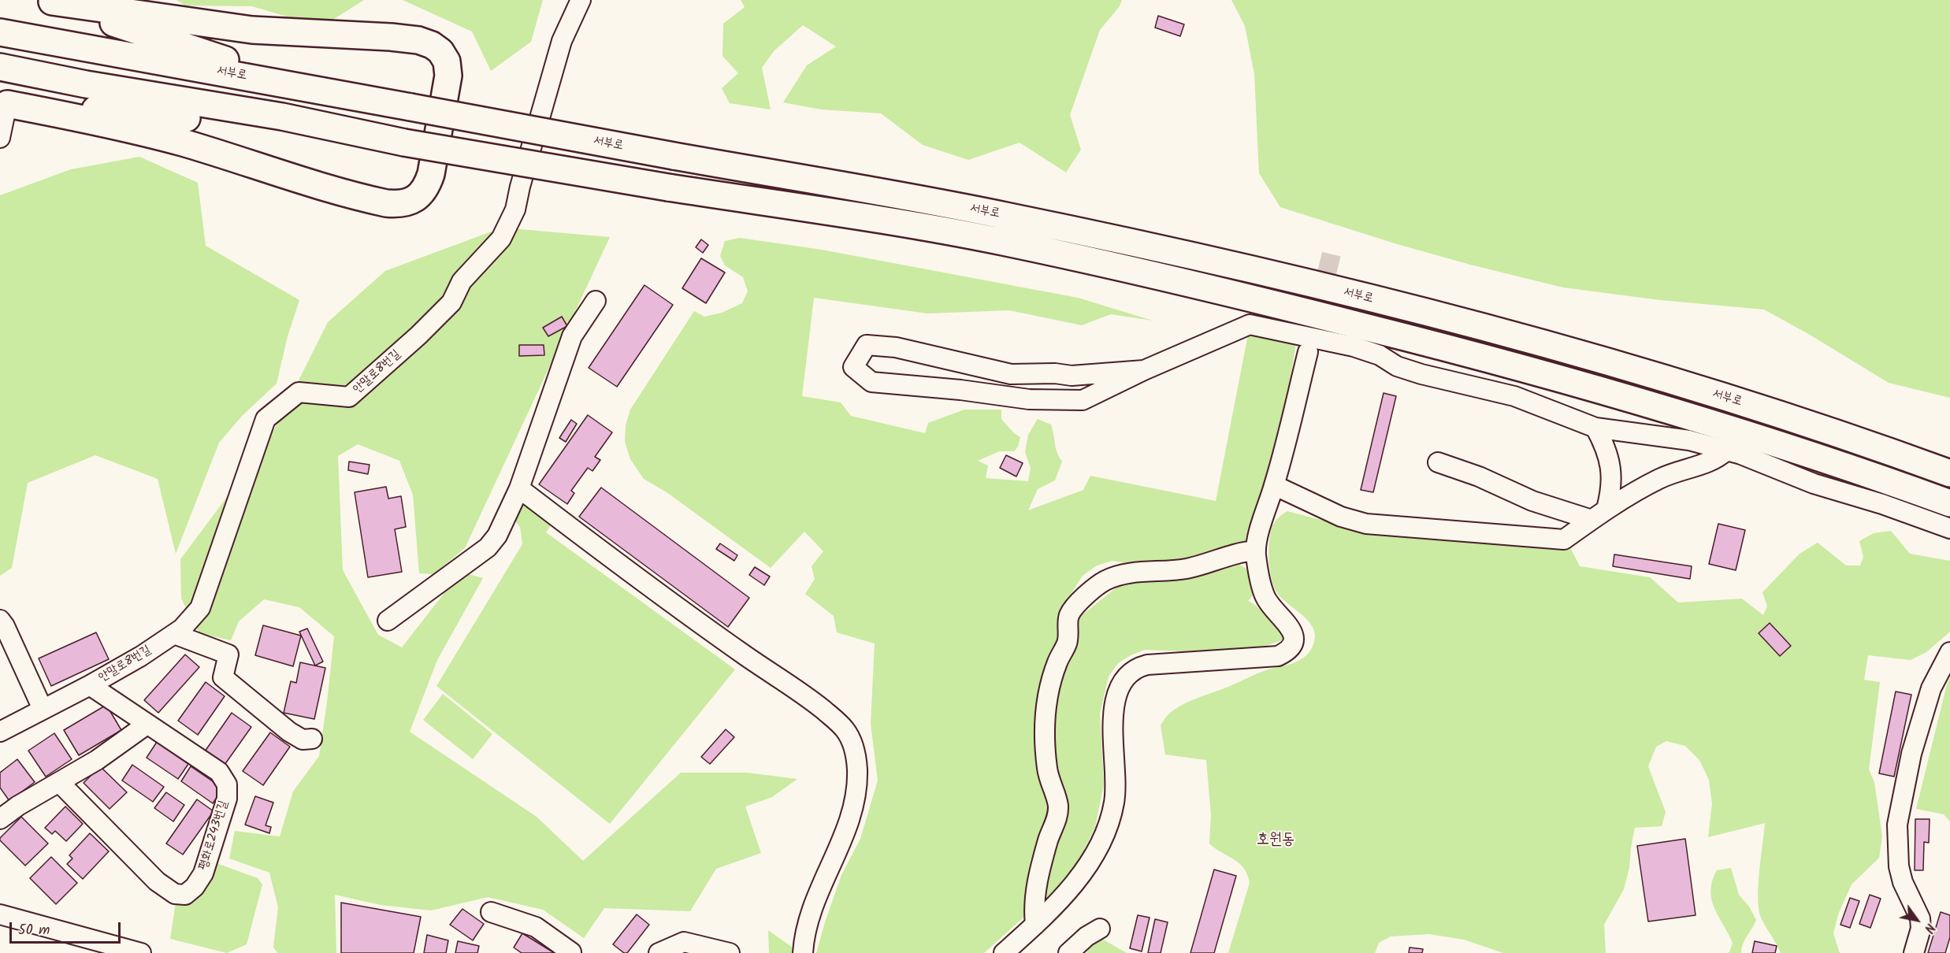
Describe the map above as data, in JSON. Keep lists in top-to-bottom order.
{
  "streets": {
    "highway": ["서부로"],
    "street": ["안말로8번길", "평화로243번길"]
  },
  "crossings": [
    ["안말로8번길", "평화로243번길"]
  ],
  "districts": ["호원동"],
  "scale_bar": "50 m",
  "north": "bottom right"
}
